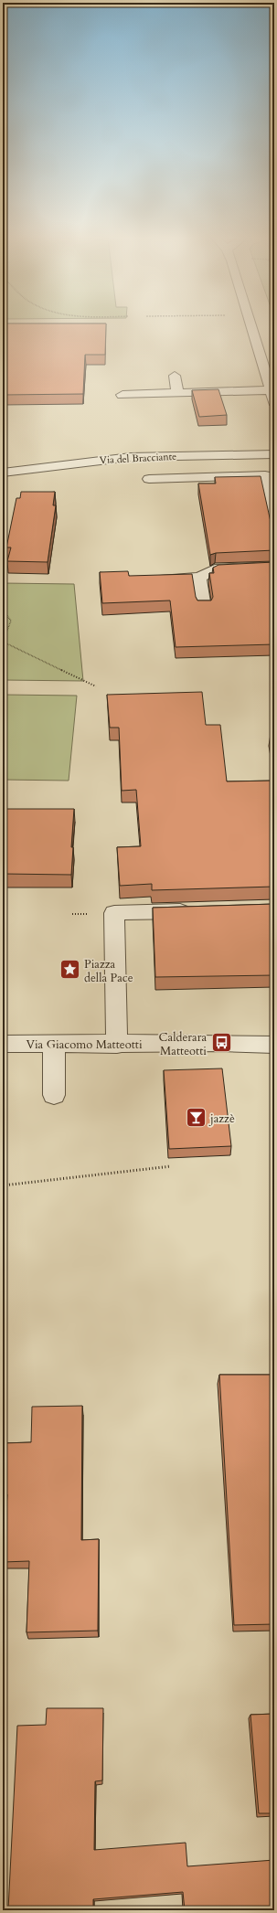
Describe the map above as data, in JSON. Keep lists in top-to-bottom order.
{
  "streets": {
    "street": ["Via del Bracciante", "Via Giacomo Matteotti"]
  },
  "places": {
    "place": ["Piazza della Pace"],
    "bus stop": ["Calderara Matteotti"],
    "bar": ["jazzè"]
  }
}
